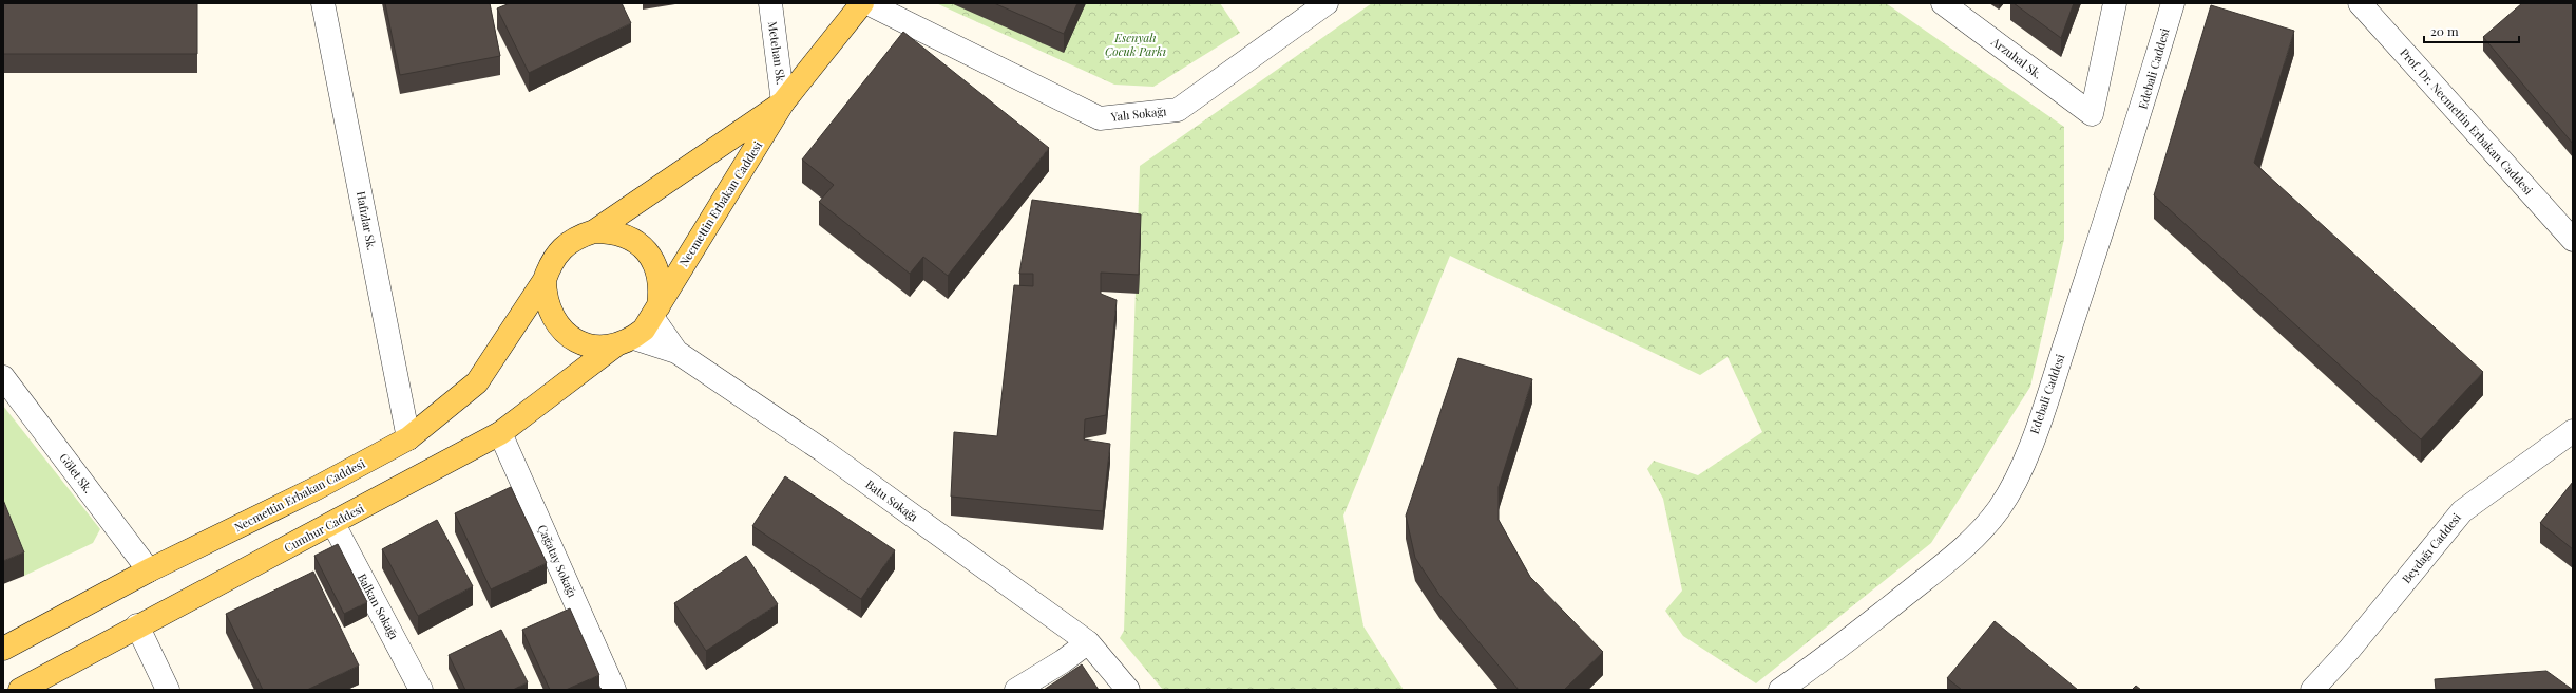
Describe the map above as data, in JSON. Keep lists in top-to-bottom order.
{
  "streets": {
    "main road": ["Necmettin Erbakan Caddesi", "Cumhur Caddesi"],
    "street": [
      "Metehan Sk.",
      "Arzuhal Sk.",
      "Edebali Caddesi",
      "Yalı Sokağı",
      "Prof. Dr. Necmettin Erbakan Caddesi",
      "Hafızlar Sk.",
      "Gölet Sk.",
      "Batu Sokağı",
      "Beydağı Caddesi",
      "Çağatay Sokağı",
      "Balkan Sokağı"
    ]
  },
  "crossings": [
    ["Metehan Sk.", "Necmettin Erbakan Caddesi"],
    ["Necmettin Erbakan Caddesi", "Hafızlar Sk."],
    ["Necmettin Erbakan Caddesi", "Gölet Sk."],
    ["Necmettin Erbakan Caddesi", "Batu Sokağı"],
    ["Necmettin Erbakan Caddesi", "Cumhur Caddesi"],
    ["Batu Sokağı", "Cumhur Caddesi"],
    ["Cumhur Caddesi", "Çağatay Sokağı"],
    ["Cumhur Caddesi", "Balkan Sokağı"]
  ],
  "parks": ["Esenyalı Çocuk Parkı"],
  "scale_bar": "20 m"
}
